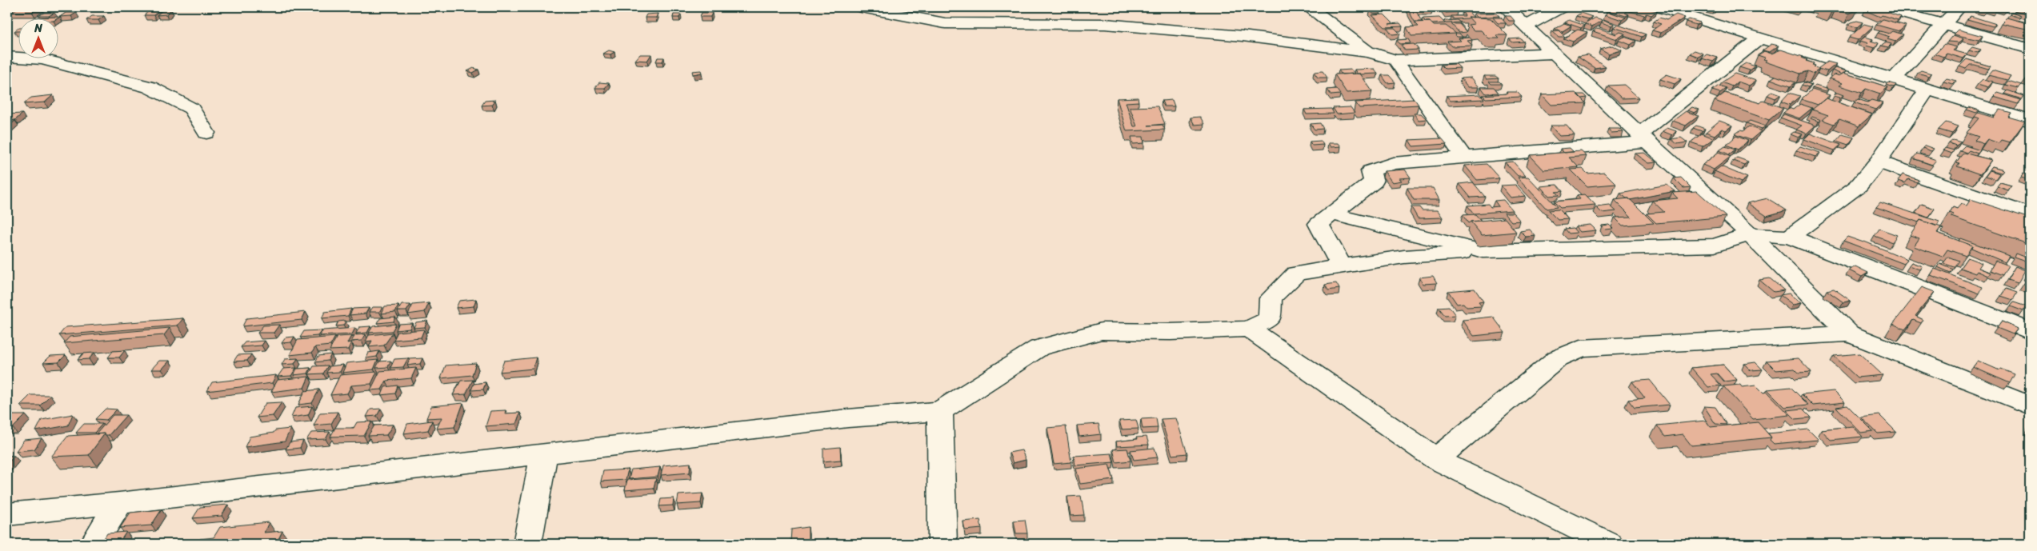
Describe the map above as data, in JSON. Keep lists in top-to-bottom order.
{
  "north": "top"
}
